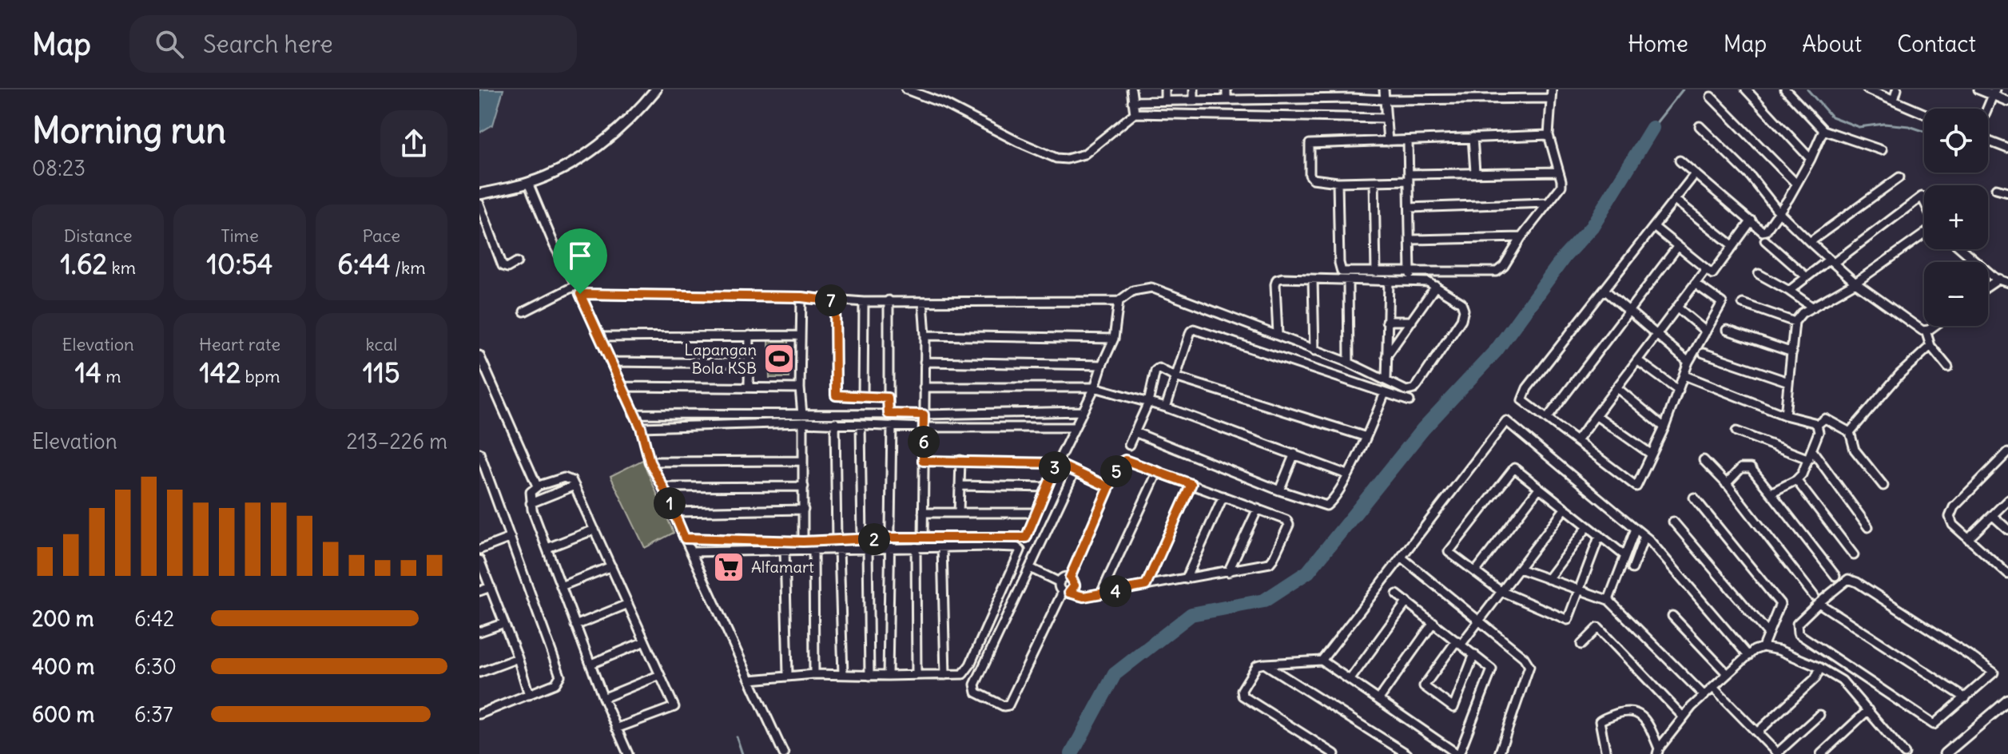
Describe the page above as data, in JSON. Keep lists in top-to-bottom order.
{
  "places": {
    "sports": ["Lapangan Bola KSB"],
    "supermarket": ["Alfamart"]
  },
  "page": {
    "header": "Map",
    "search": "Search here",
    "nav": [
      "Home",
      "Map",
      "About",
      "Contact"
    ],
    "heading": ["Morning run", "08:23"],
    "map_buttons": ["+", "−"],
    "stats": [
      ["Distance", "1.62 km"],
      ["Time", "10:54"],
      ["Pace", "6:44 /km"],
      ["Elevation", "14 m"],
      ["Heart rate", "142 bpm"],
      ["kcal", "115"]
    ],
    "pins": [
      "7",
      "6",
      "3",
      "5",
      "1",
      "2",
      "4"
    ],
    "chart": ["Elevation", "213–226 m"],
    "list": [
      {
        "name": "200 m",
        "note": "6:42"
      },
      {
        "name": "400 m",
        "note": "6:30"
      },
      {
        "name": "600 m",
        "note": "6:37"
      }
    ]
  }
}
